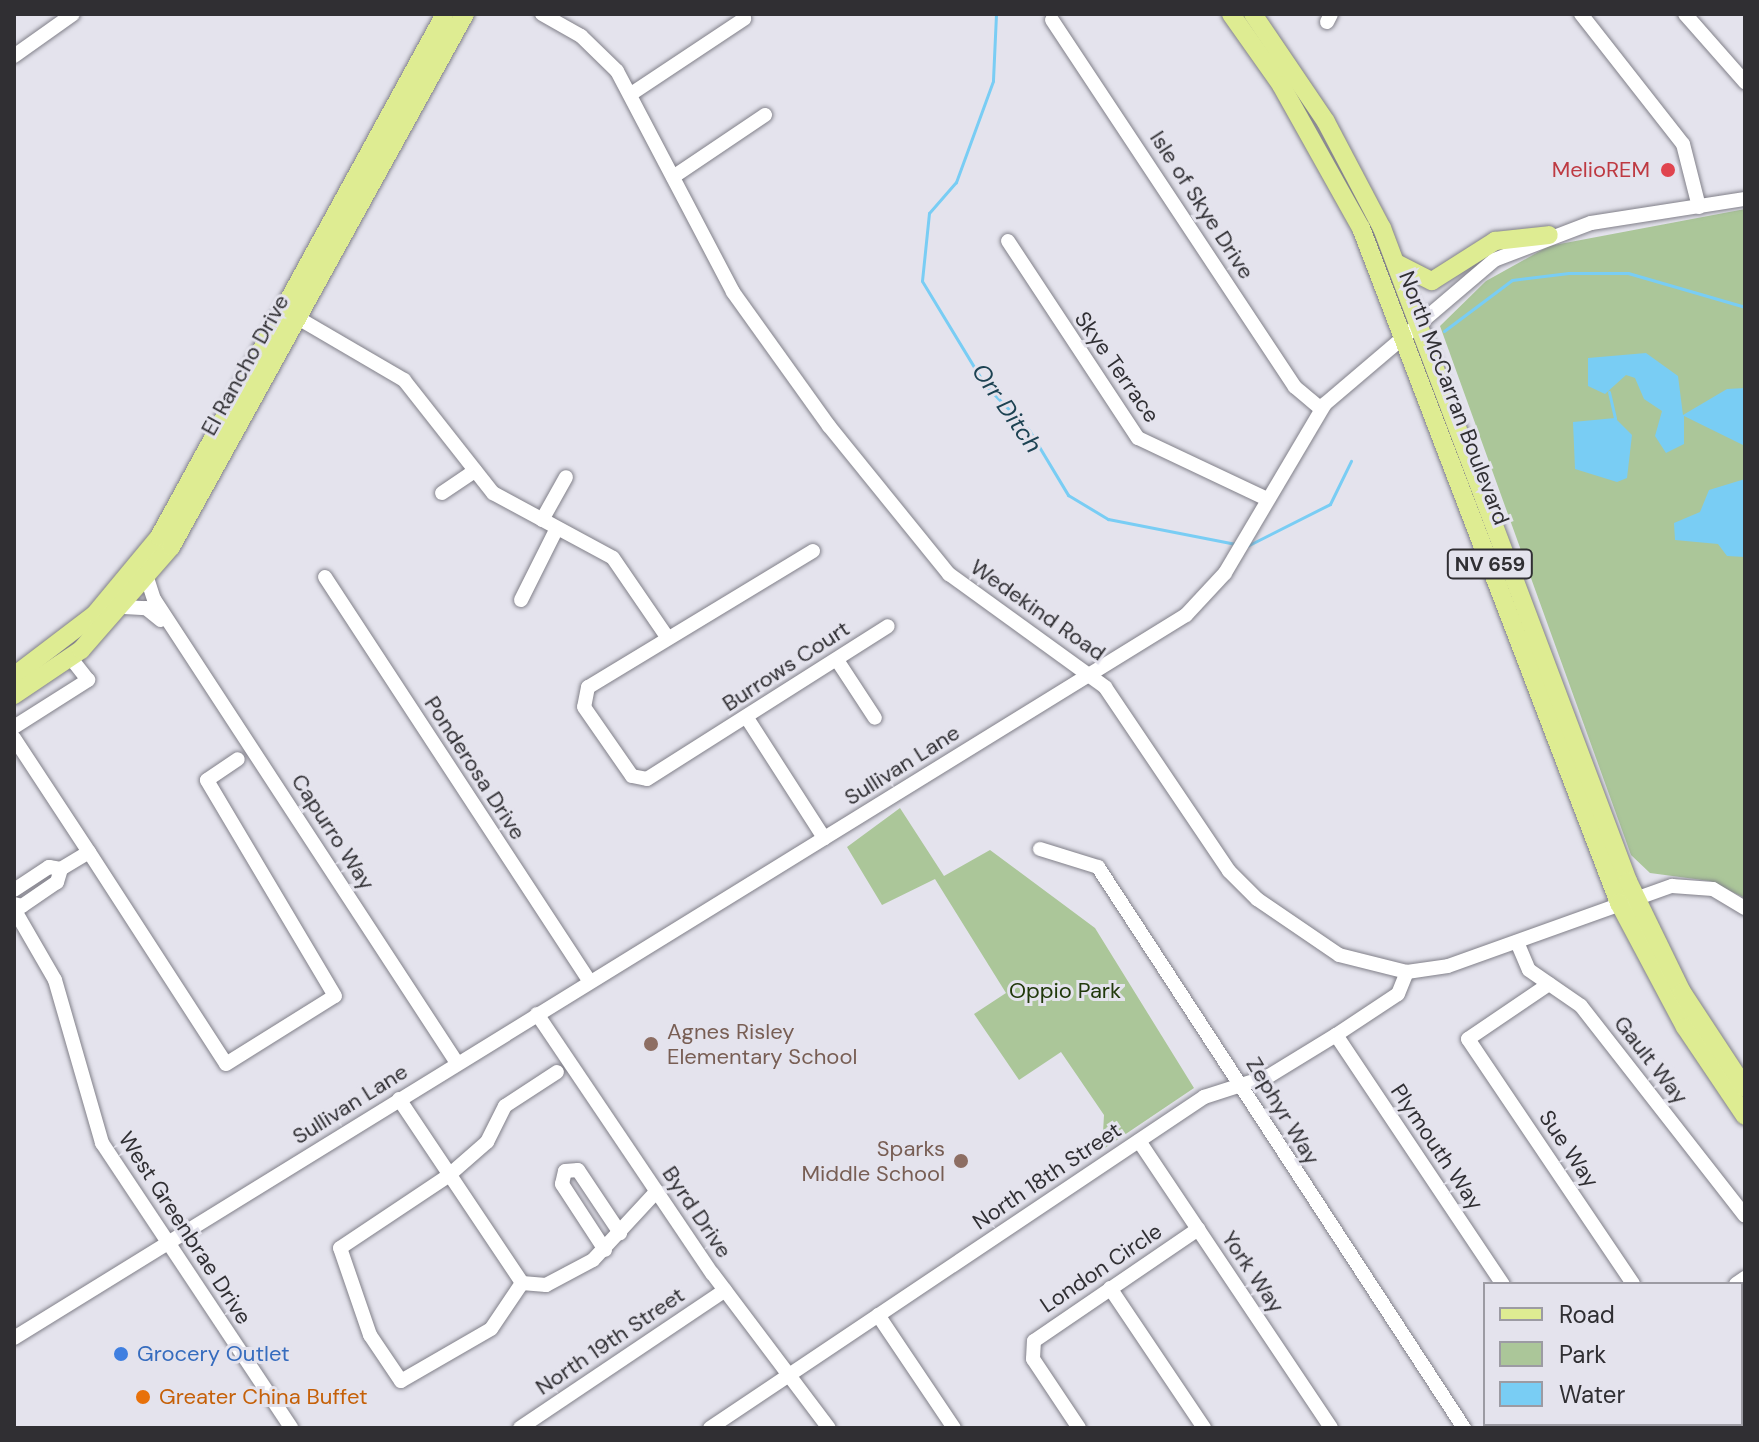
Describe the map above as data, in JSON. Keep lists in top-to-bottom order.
{
  "streets": {
    "main road": ["El Rancho Drive", "North McCarran Boulevard", "NV 659"],
    "street": [
      "Isle of Skye Drive",
      "Skye Terrace",
      "Wedekind Road",
      "Burrows Court",
      "Sullivan Lane",
      "Ponderosa Drive",
      "Capurro Way",
      "Gault Way",
      "Zephyr Way",
      "Plymouth Way",
      "Sue Way",
      "North 18th Street",
      "Byrd Drive",
      "West Greenbrae Drive",
      "London Circle",
      "York Way",
      "North 19th Street"
    ]
  },
  "crossings": [
    ["Isle of Skye Drive", "Sullivan Lane"],
    ["El Rancho Drive", "Capurro Way"],
    ["Skye Terrace", "Sullivan Lane"],
    ["North McCarran Boulevard", "Wedekind Road"],
    ["North McCarran Boulevard", "Sullivan Lane"],
    ["Wedekind Road", "Sullivan Lane"],
    ["Wedekind Road", "Gault Way"],
    ["Wedekind Road", "North 18th Street"],
    ["Sullivan Lane", "Ponderosa Drive"],
    ["Sullivan Lane", "Capurro Way"],
    ["Sullivan Lane", "Byrd Drive"],
    ["Sullivan Lane", "West Greenbrae Drive"],
    ["Gault Way", "Sue Way"],
    ["Zephyr Way", "North 18th Street"],
    ["Plymouth Way", "North 18th Street"],
    ["North 18th Street", "Byrd Drive"],
    ["North 18th Street", "York Way"],
    ["Byrd Drive", "North 19th Street"],
    ["London Circle", "York Way"]
  ],
  "water": ["Orr Ditch"],
  "parks": ["Oppio Park"],
  "places": [
    "MelioREM",
    "Agnes Risley Elementary School",
    "Sparks Middle School",
    "Grocery Outlet",
    "Greater China Buffet"
  ],
  "legend": ["Road", "Park", "Water"]
}
